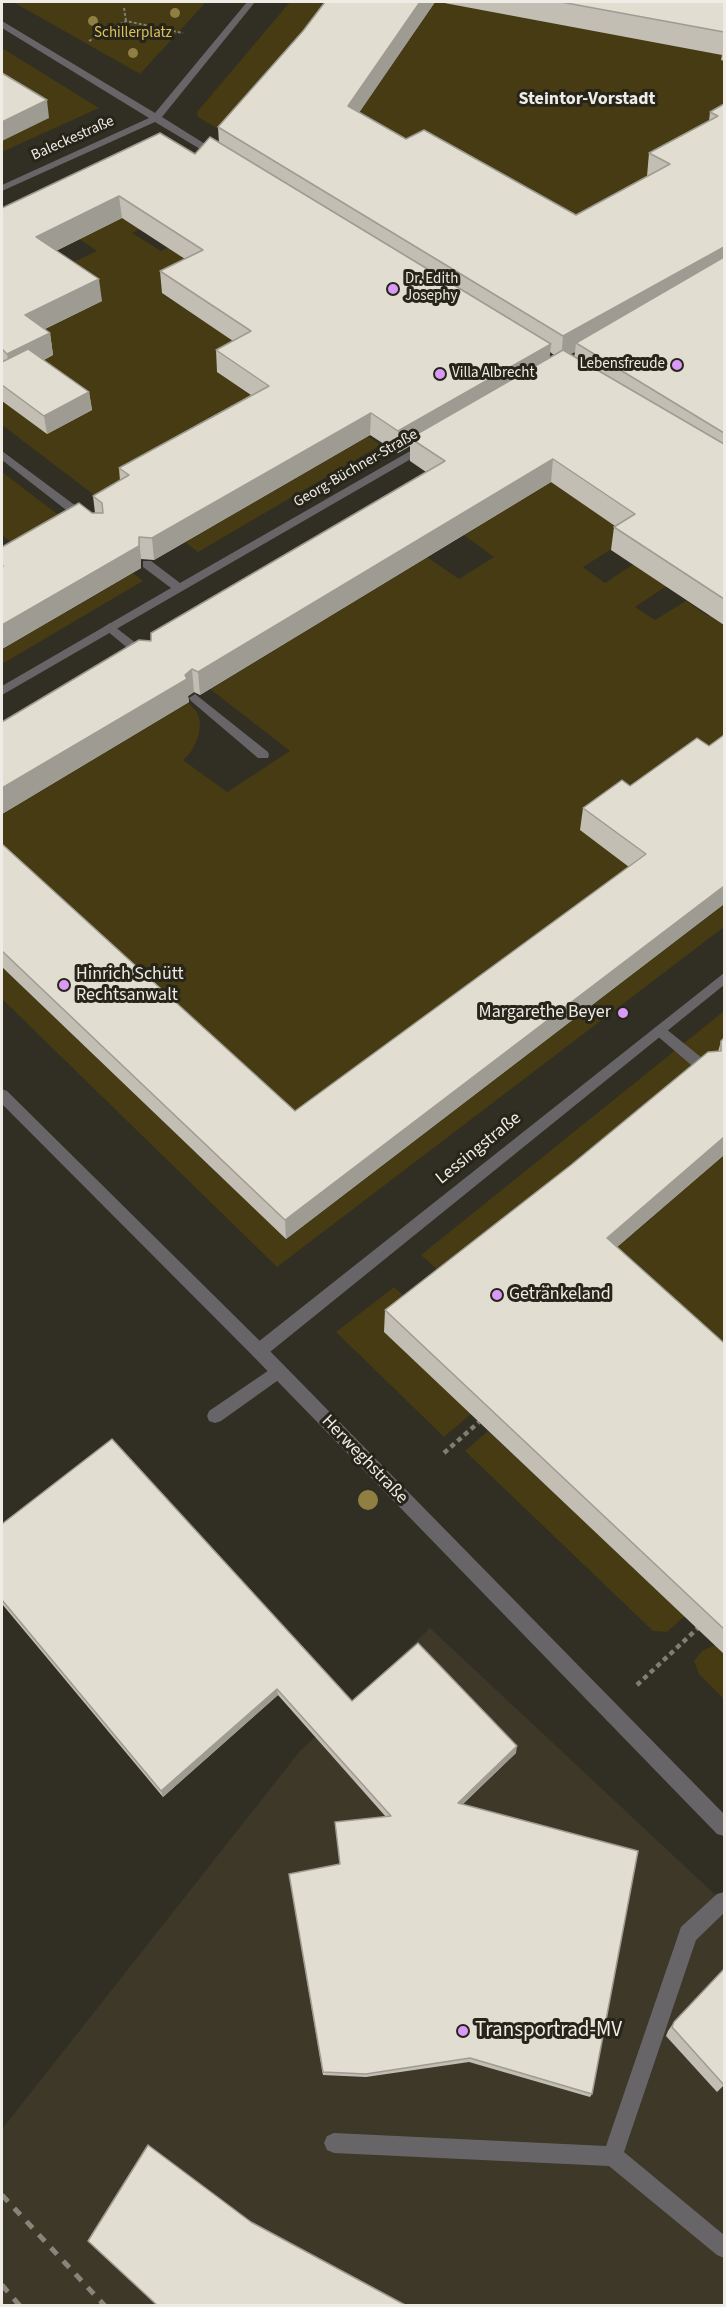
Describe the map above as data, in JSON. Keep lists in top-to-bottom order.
{
  "streets": {
    "street": [
      "Baleckestraße",
      "Georg-Büchner-Straße",
      "Lessingstraße",
      "Herweghstraße"
    ]
  },
  "crossings": [
    ["Lessingstraße", "Herweghstraße"]
  ],
  "districts": ["Steintor-Vorstadt"],
  "parks": ["Schillerplatz"],
  "places": [
    "Dr. Edith Josephy",
    "Lebensfreude",
    "Villa Albrecht",
    "Hinrich Schütt Rechtsanwalt",
    "Margarethe Beyer",
    "Getränkeland",
    "Transportrad-MV"
  ]
}
